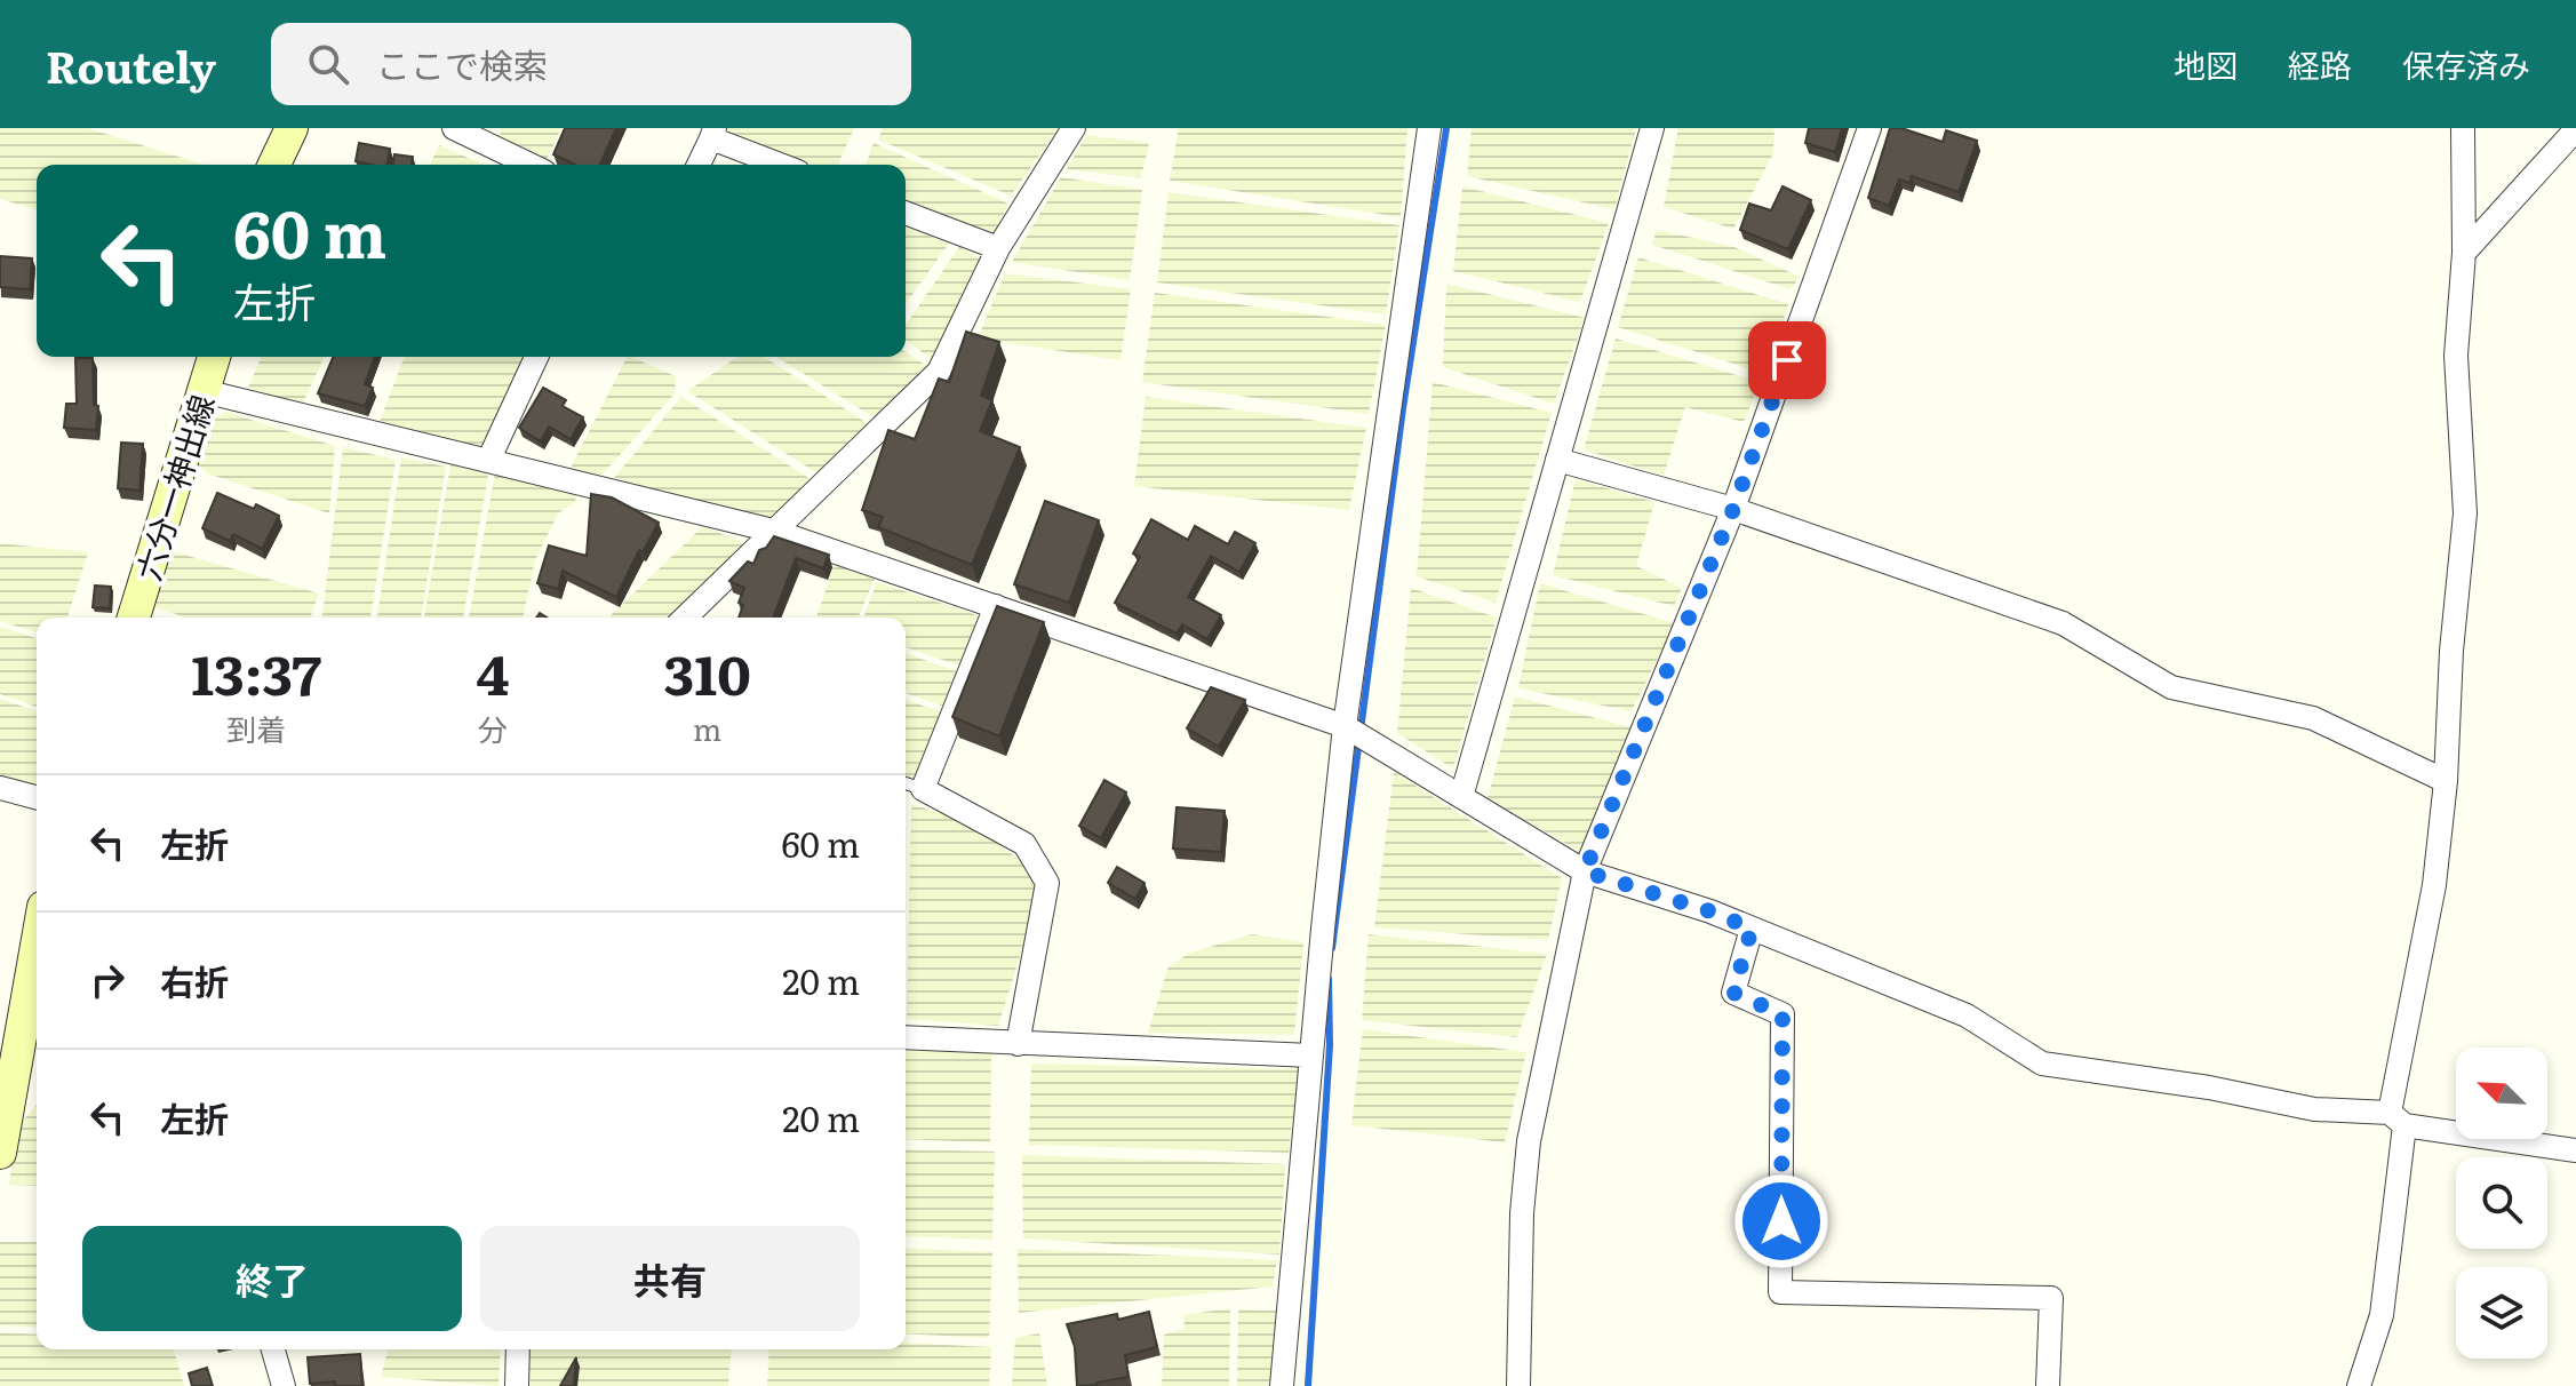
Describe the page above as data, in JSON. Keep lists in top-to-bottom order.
{
  "streets": {
    "main road": ["六分一神出線"]
  },
  "north": "top left",
  "page": {
    "header": "Routely",
    "search": "ここで検索",
    "nav": ["地図", "経路", "保存済み"],
    "turn": ["60 m", "左折"],
    "eta": [
      "13:37",
      "到着",
      "4",
      "分",
      "310",
      "m"
    ],
    "list": [
      {
        "name": "左折",
        "value": "60 m"
      },
      {
        "name": "右折",
        "value": "20 m"
      },
      {
        "name": "左折",
        "value": "20 m"
      }
    ],
    "buttons": ["終了", "共有"]
  }
}
